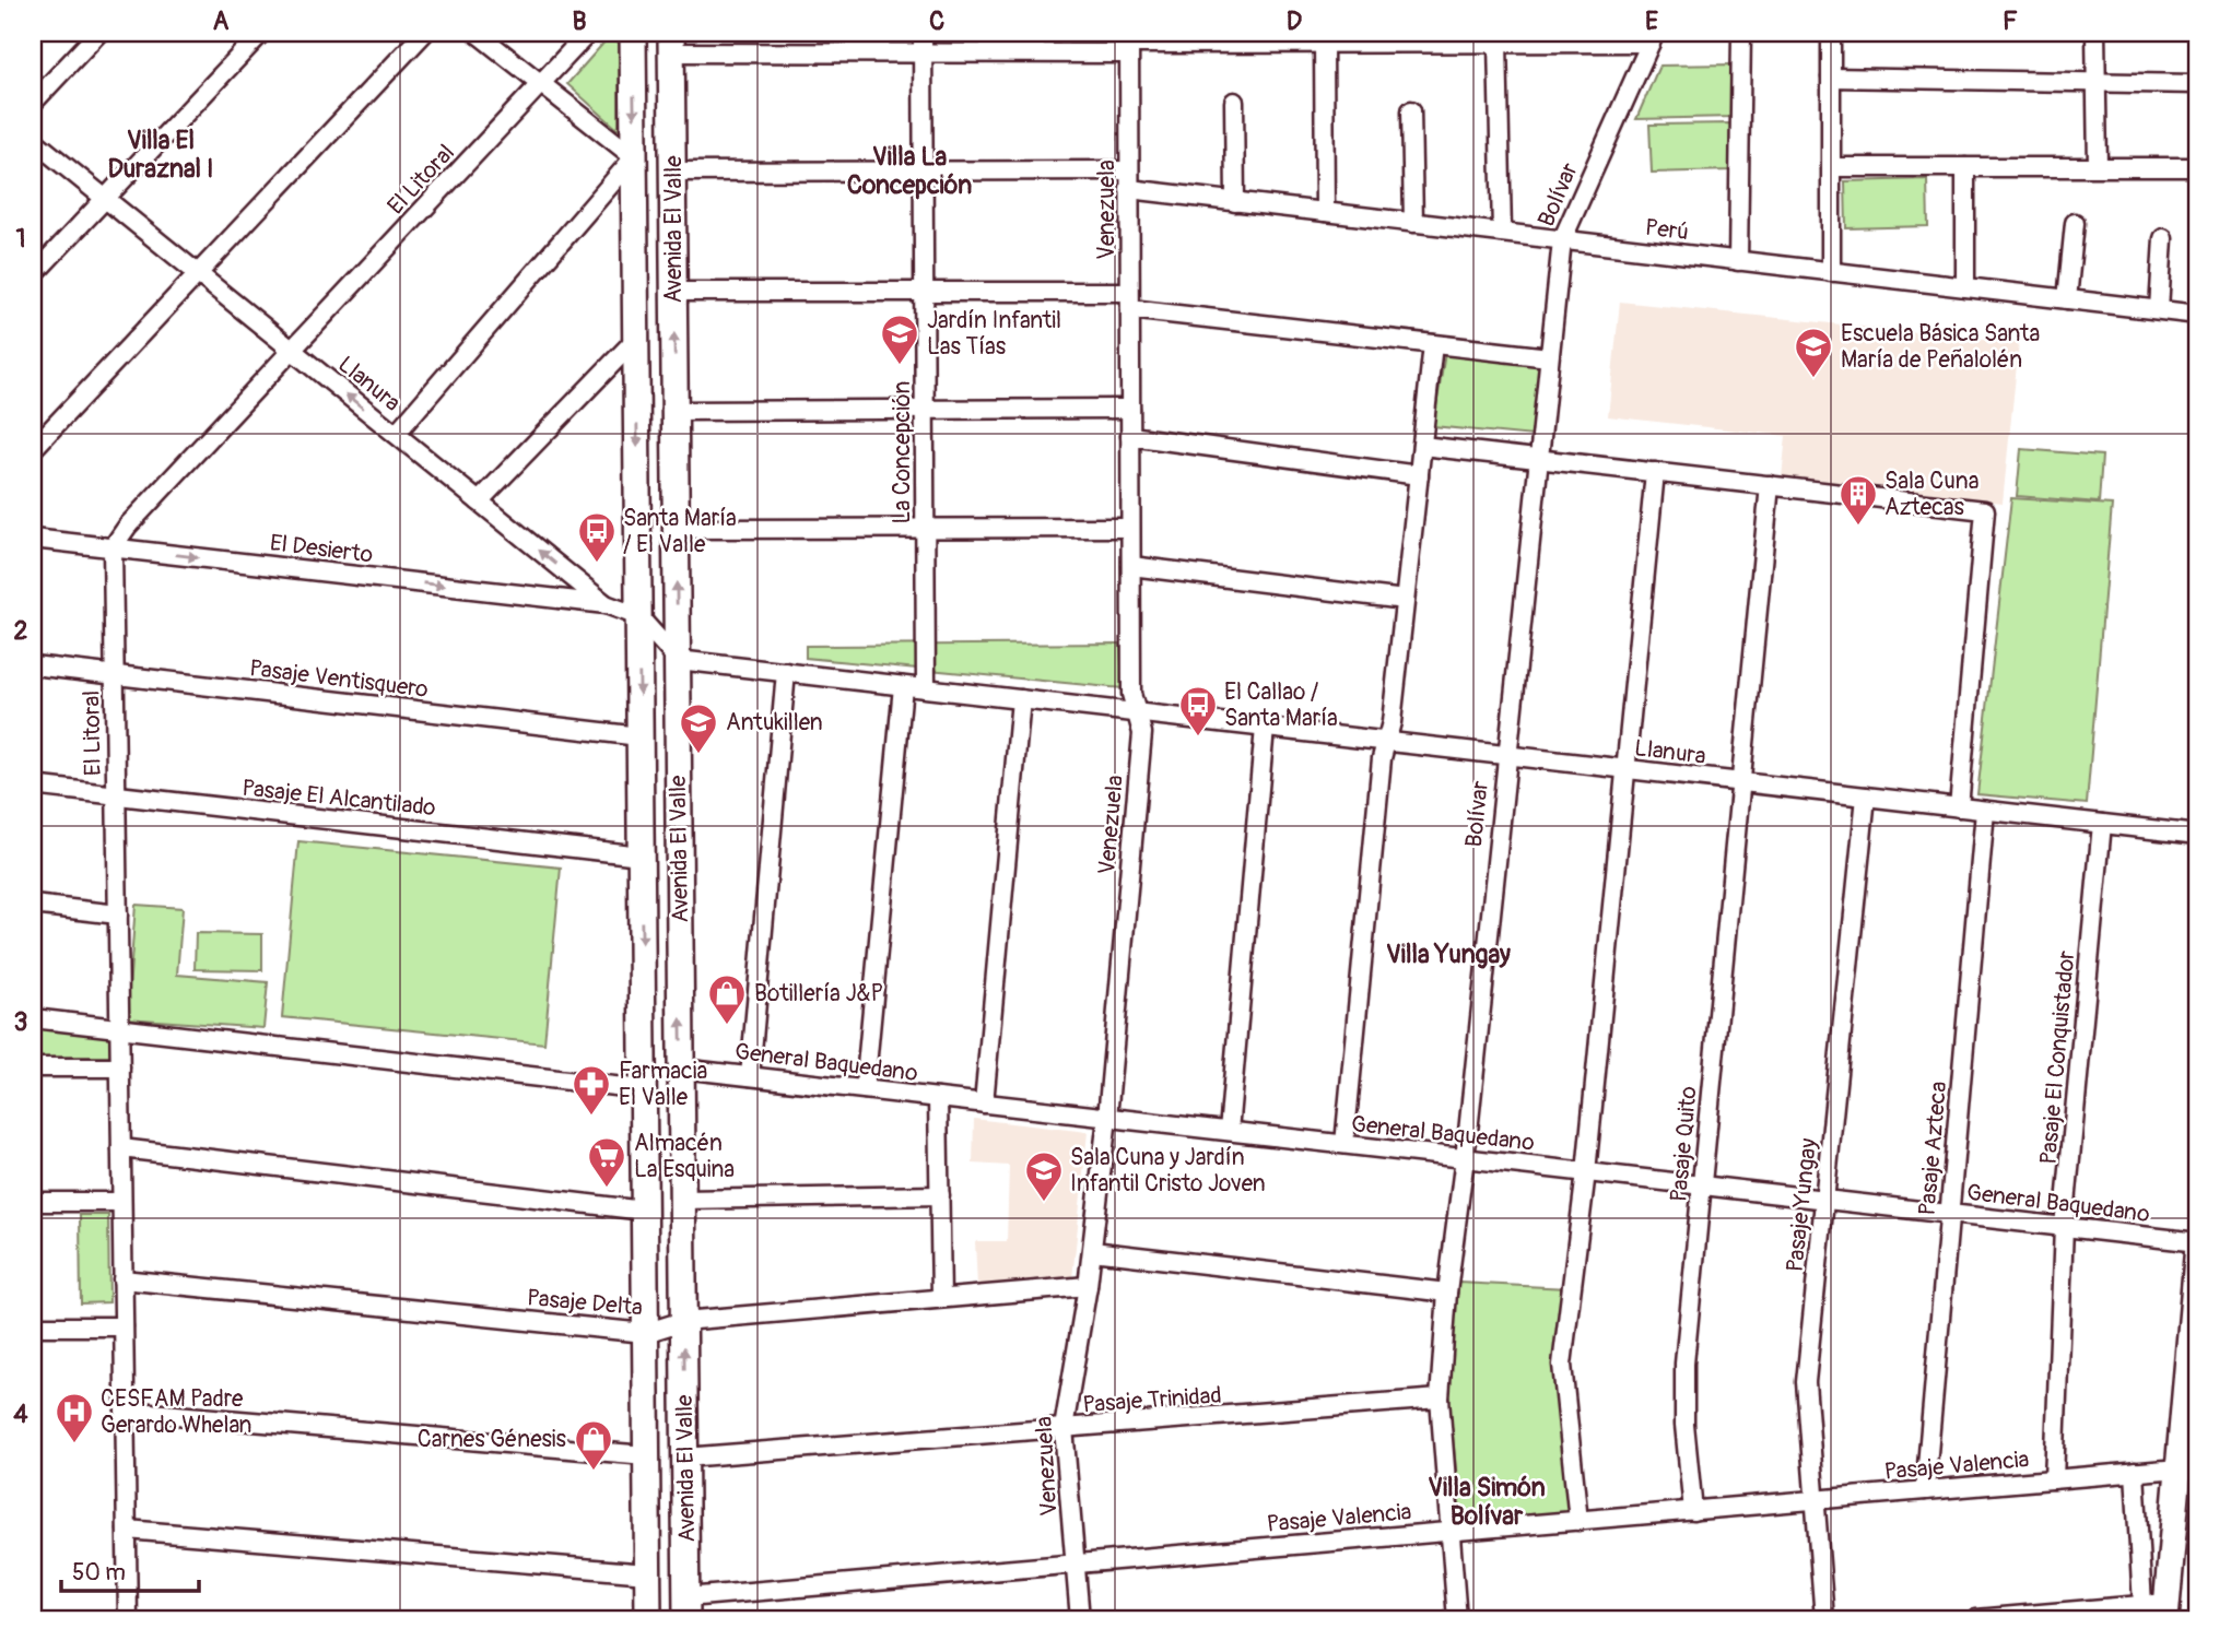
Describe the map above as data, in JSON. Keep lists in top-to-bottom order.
{
  "streets": {
    "street": [
      "El Litoral",
      "Bolívar",
      "Venezuela",
      "Avenida El Valle",
      "Perú",
      "Llanura",
      "La Concepción",
      "El Desierto",
      "Pasaje Ventisquero",
      "Pasaje El Alcantilado",
      "Pasaje El Conquistador",
      "General Baquedano",
      "Pasaje Quito",
      "Pasaje Azteca",
      "Pasaje Yungay",
      "Pasaje Delta",
      "Pasaje Trinidad",
      "Pasaje Valencia"
    ]
  },
  "crossings": [
    ["El Litoral", "Llanura"],
    ["El Litoral", "El Desierto"],
    ["El Litoral", "Pasaje Ventisquero"],
    ["El Litoral", "Pasaje El Alcantilado"],
    ["El Litoral", "Pasaje Delta"],
    ["Bolívar", "Perú"],
    ["Bolívar", "Llanura"],
    ["Bolívar", "General Baquedano"],
    ["Bolívar", "Pasaje Trinidad"],
    ["Bolívar", "Pasaje Valencia"],
    ["Venezuela", "Perú"],
    ["Venezuela", "Llanura"],
    ["Venezuela", "General Baquedano"],
    ["Venezuela", "Pasaje Delta"],
    ["Venezuela", "Pasaje Trinidad"],
    ["Venezuela", "Pasaje Valencia"],
    ["Avenida El Valle", "Llanura"],
    ["Avenida El Valle", "Pasaje Ventisquero"],
    ["Avenida El Valle", "Pasaje El Alcantilado"],
    ["Avenida El Valle", "General Baquedano"],
    ["Avenida El Valle", "Pasaje Delta"],
    ["Avenida El Valle", "Pasaje Trinidad"],
    ["Avenida El Valle", "Pasaje Valencia"],
    ["Llanura", "La Concepción"],
    ["Llanura", "El Desierto"],
    ["Llanura", "Pasaje El Conquistador"],
    ["Llanura", "Pasaje Quito"],
    ["Llanura", "Pasaje Azteca"],
    ["Llanura", "Pasaje Yungay"],
    ["Pasaje El Conquistador", "General Baquedano"],
    ["Pasaje El Conquistador", "Pasaje Valencia"],
    ["General Baquedano", "Pasaje Quito"],
    ["General Baquedano", "Pasaje Azteca"],
    ["General Baquedano", "Pasaje Yungay"],
    ["Pasaje Quito", "Pasaje Valencia"],
    ["Pasaje Azteca", "Pasaje Valencia"],
    ["Pasaje Yungay", "Pasaje Valencia"]
  ],
  "one_way": ["El Desierto"],
  "districts": [
    "Villa El Duraznal I",
    "Villa La Concepción",
    "Villa Yungay",
    "Villa Simón Bolívar"
  ],
  "places": {
    "school or university": [
      "Jardín Infantil Las Tías",
      "Escuela Básica Santa María de Peñalolén",
      "Antukillen",
      "Sala Cuna y Jardín Infantil Cristo Joven"
    ],
    "building": ["Sala Cuna Aztecas"],
    "bus stop": ["Santa María / El Valle", "El Callao / Santa María"],
    "shop": ["Botillería J&P", "Carnes Génesis"],
    "pharmacy": ["Farmacia El Valle"],
    "supermarket": ["Almacén La Esquina"],
    "hospital": ["CESFAM Padre Gerardo Whelan"]
  },
  "scale_bar": "50 m",
  "grid": {
    "columns": [
      "A",
      "B",
      "C",
      "D",
      "E",
      "F"
    ],
    "rows": [
      "1",
      "2",
      "3",
      "4"
    ]
  }
}
